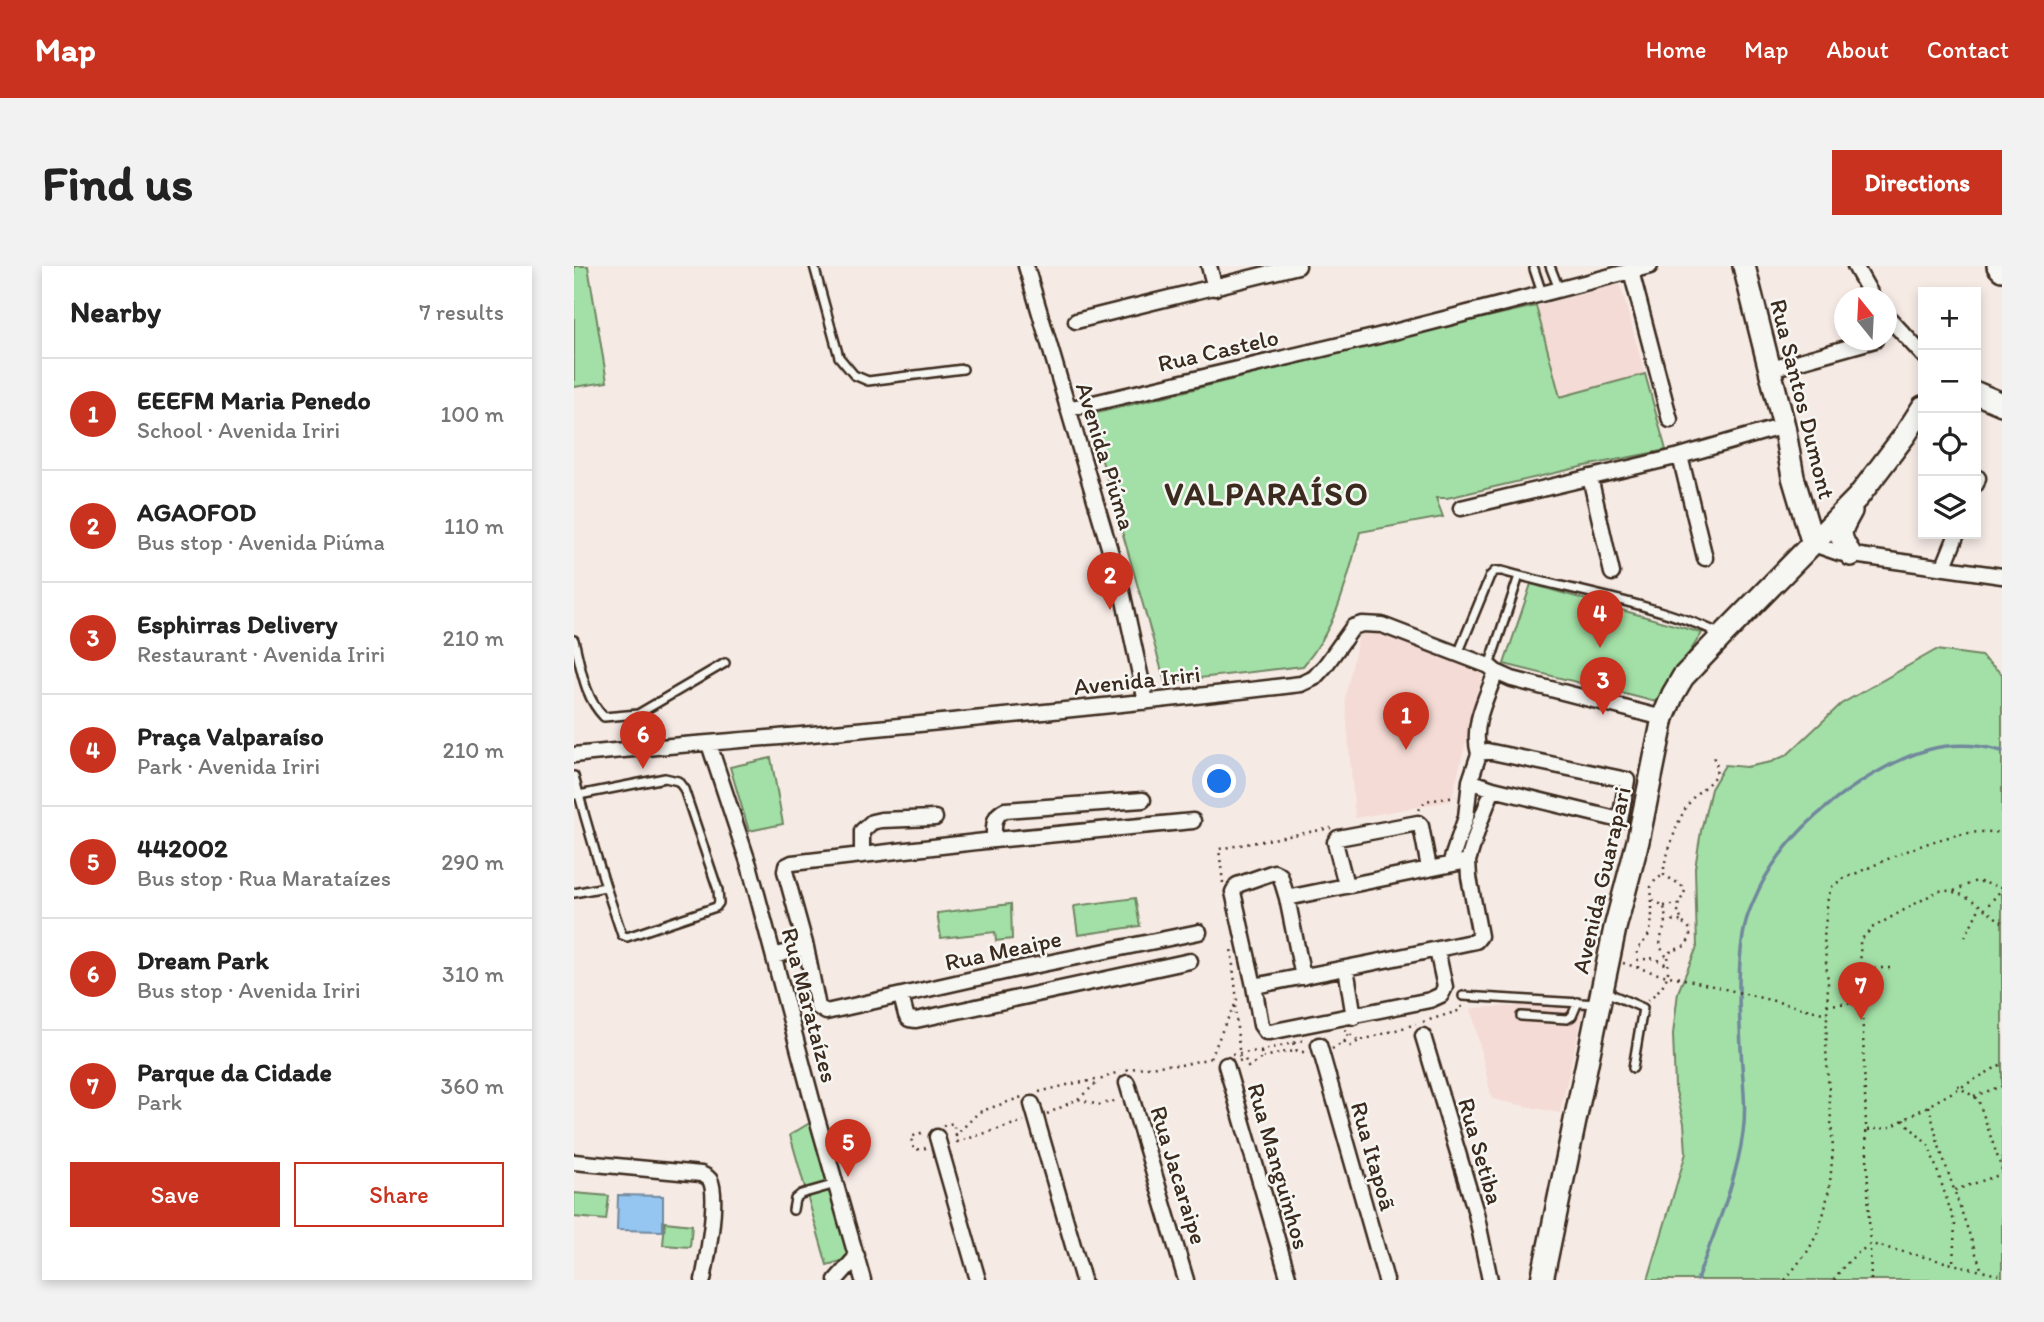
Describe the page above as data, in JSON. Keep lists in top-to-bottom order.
{
  "streets": {
    "street": [
      "Rua Castelo",
      "Rua Santos Dumont",
      "Avenida Piúma",
      "Avenida Iriri",
      "Avenida Guarapari",
      "Rua Meaipe",
      "Rua Marataízes",
      "Rua Setiba",
      "Rua Itapoã",
      "Rua Manguinhos",
      "Rua Jacaraipe"
    ]
  },
  "crossings": [
    ["Rua Castelo", "Avenida Piúma"],
    ["Rua Santos Dumont", "Avenida Guarapari"],
    ["Avenida Piúma", "Avenida Iriri"],
    ["Avenida Iriri", "Avenida Guarapari"],
    ["Avenida Iriri", "Rua Marataízes"]
  ],
  "districts": ["VALPARAÍSO"],
  "north": "top",
  "page": {
    "header": "Map",
    "nav": [
      "Home",
      "Map",
      "About",
      "Contact"
    ],
    "buttons": [
      "Directions",
      ["Save", "Share"]
    ],
    "title": "Find us",
    "heading": ["Nearby", "7 results"],
    "map_buttons": ["+", "−"],
    "list": [
      {
        "mark": "1",
        "name": "EEEFM Maria Penedo",
        "note": "School · Avenida Iriri",
        "value": "100 m"
      },
      {
        "mark": "2",
        "name": "AGAOFOD",
        "note": "Bus stop · Avenida Piúma",
        "value": "110 m"
      },
      {
        "mark": "3",
        "name": "Esphirras Delivery",
        "note": "Restaurant · Avenida Iriri",
        "value": "210 m"
      },
      {
        "mark": "4",
        "name": "Praça Valparaíso",
        "note": "Park · Avenida Iriri",
        "value": "210 m"
      },
      {
        "mark": "5",
        "name": "442002",
        "note": "Bus stop · Rua Marataízes",
        "value": "290 m"
      },
      {
        "mark": "6",
        "name": "Dream Park",
        "note": "Bus stop · Avenida Iriri",
        "value": "310 m"
      },
      {
        "mark": "7",
        "name": "Parque da Cidade",
        "note": "Park",
        "value": "360 m"
      }
    ],
    "pins": [
      "2",
      "4",
      "3",
      "1",
      "6",
      "7",
      "5"
    ]
  }
}
